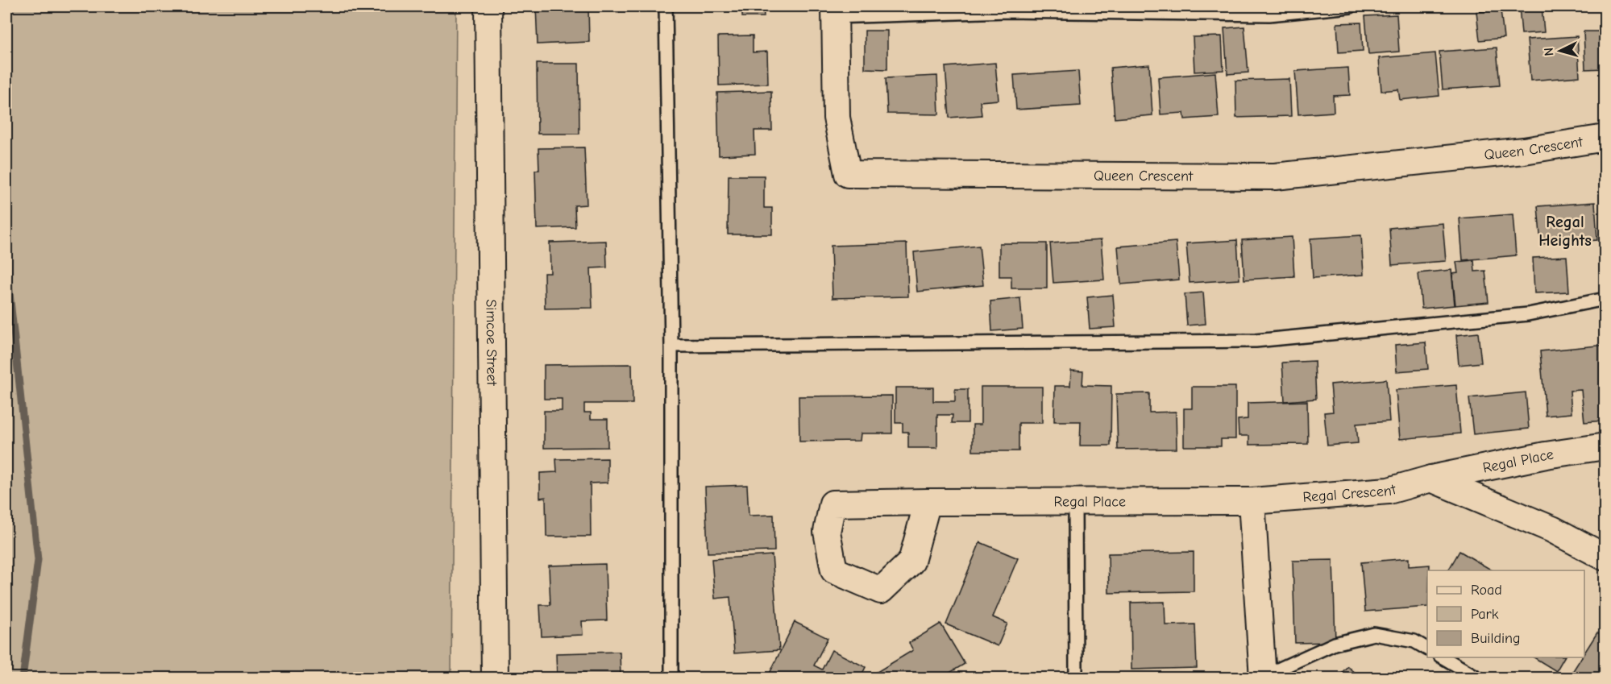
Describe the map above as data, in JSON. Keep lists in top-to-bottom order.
{
  "streets": {
    "street": [
      "Queen Crescent",
      "Simcoe Street",
      "Regal Place",
      "Regal Crescent"
    ]
  },
  "crossings": [
    ["Regal Place", "Regal Crescent"]
  ],
  "districts": ["Regal Heights"],
  "legend": ["Road", "Park", "Building"],
  "north": "left"
}
